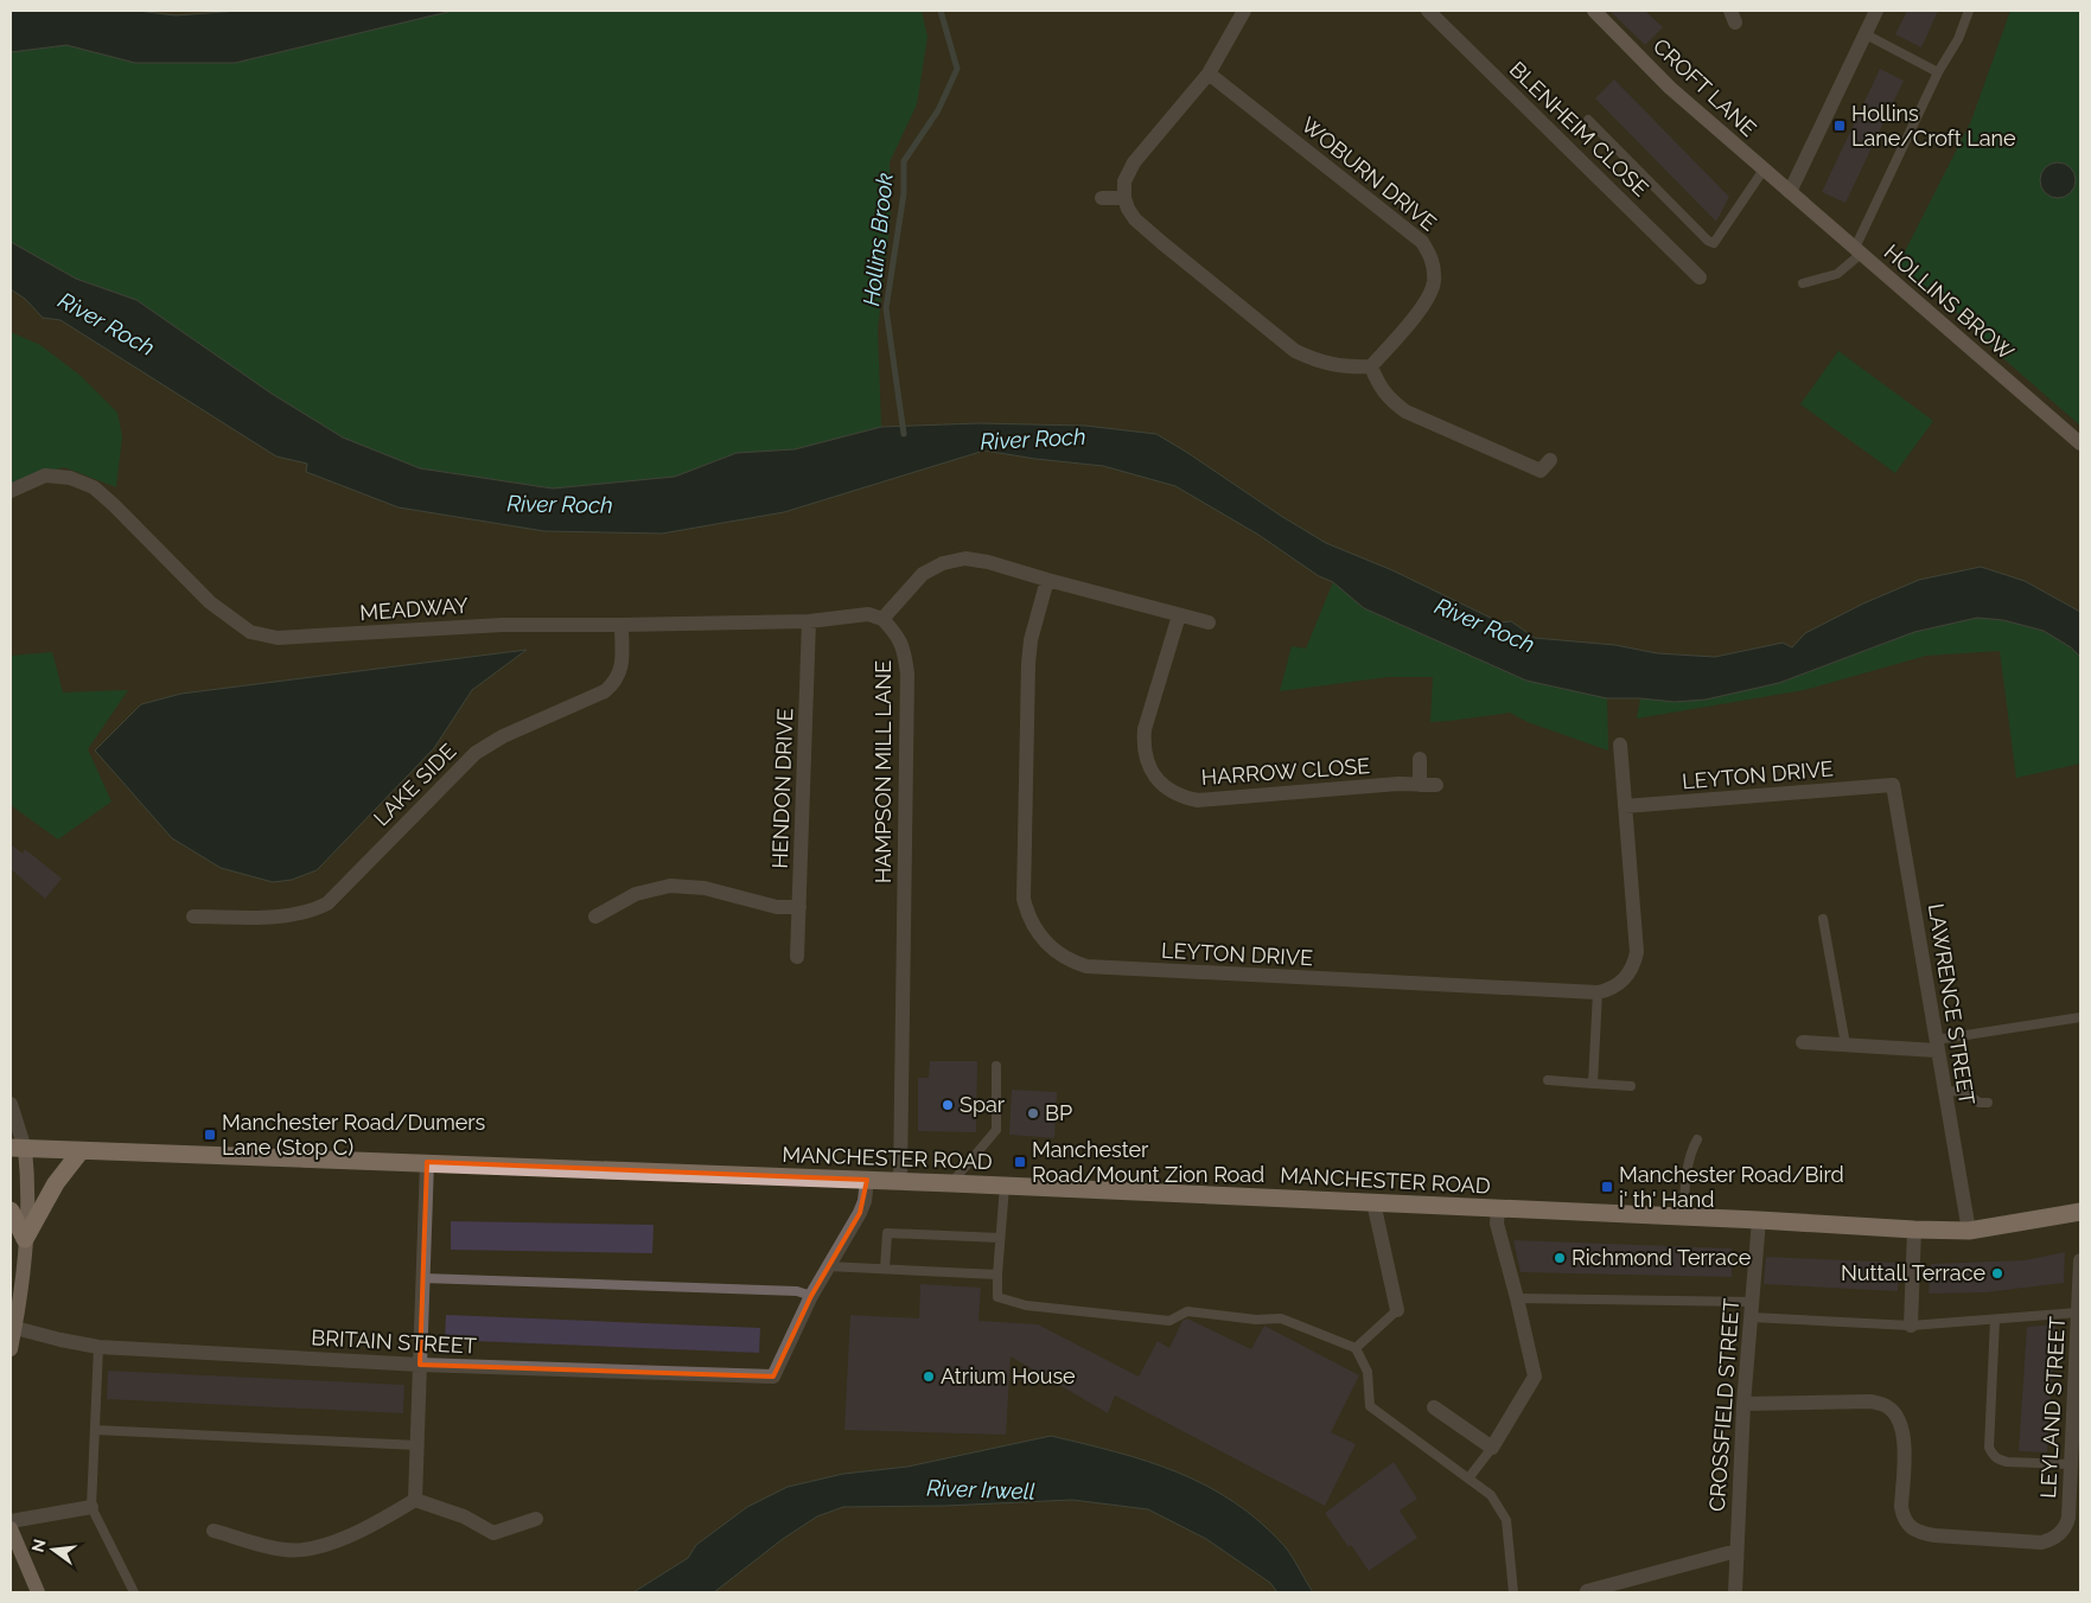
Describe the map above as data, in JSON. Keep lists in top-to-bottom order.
{
  "streets": {
    "highway": ["MANCHESTER ROAD"],
    "street": [
      "CROFT LANE",
      "BLENHEIM CLOSE",
      "WOBURN DRIVE",
      "HOLLINS BROW",
      "MEADWAY",
      "HAMPSON MILL LANE",
      "HARROW CLOSE",
      "LEYTON DRIVE",
      "LAKE SIDE",
      "HENDON DRIVE",
      "LAWRENCE STREET",
      "BRITAIN STREET",
      "CROSSFIELD STREET",
      "LEYLAND STREET"
    ]
  },
  "crossings": [
    ["CROFT LANE", "HOLLINS BROW"],
    ["MEADWAY", "HAMPSON MILL LANE"],
    ["MEADWAY", "LAKE SIDE"],
    ["MEADWAY", "HENDON DRIVE"],
    ["HAMPSON MILL LANE", "MANCHESTER ROAD"],
    ["LEYTON DRIVE", "LAWRENCE STREET"],
    ["LAWRENCE STREET", "MANCHESTER ROAD"],
    ["MANCHESTER ROAD", "CROSSFIELD STREET"],
    ["CROSSFIELD STREET", "LEYLAND STREET"]
  ],
  "water": ["Hollins Brook", "River Roch", "River Irwell"],
  "places": {
    "transit": [
      "Hollins Lane/Croft Lane",
      "Manchester Road/Dumers Lane (Stop C)",
      "Manchester Road/Mount Zion Road",
      "Manchester Road/Bird i' th' Hand"
    ],
    "other": [
      "Spar",
      "BP",
      "Richmond Terrace",
      "Nuttall Terrace",
      "Atrium House"
    ]
  },
  "north": "left"
}
